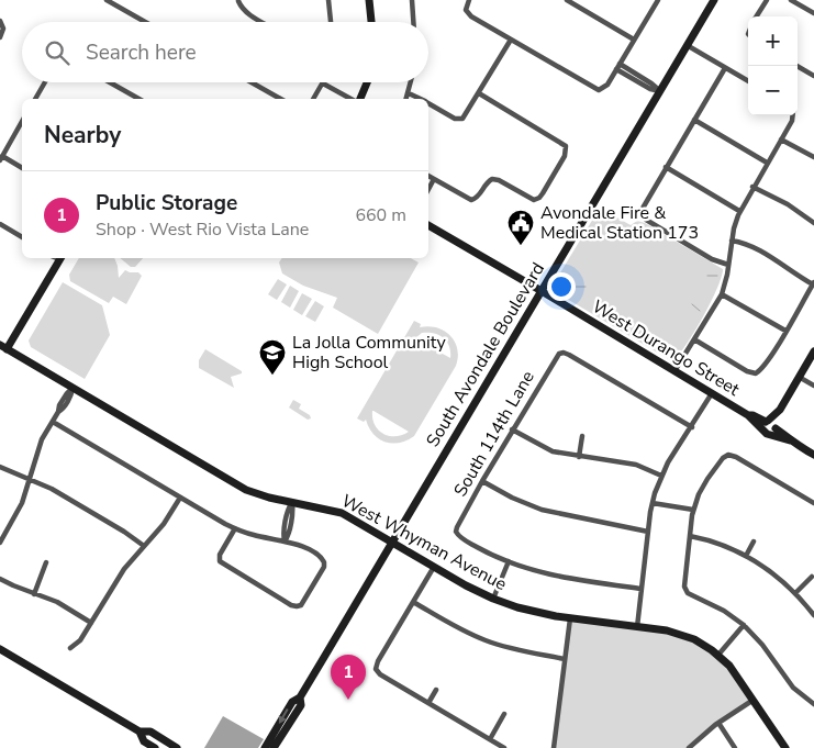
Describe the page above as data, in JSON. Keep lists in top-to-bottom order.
{
  "streets": {
    "street": [
      "West Durango Street",
      "South Avondale Boulevard",
      "South 114th Lane",
      "West Whyman Avenue"
    ]
  },
  "crossings": [
    ["West Durango Street", "South Avondale Boulevard"],
    ["South Avondale Boulevard", "West Whyman Avenue"]
  ],
  "places": {
    "public building": ["Avondale Fire & Medical Station 173"],
    "school or university": ["La Jolla Community High School"]
  },
  "page": {
    "map_buttons": ["+", "−"],
    "search": "Search here",
    "heading": "Nearby",
    "list": [
      {
        "mark": "1",
        "name": "Public Storage",
        "note": "Shop · West Rio Vista Lane",
        "value": "660 m"
      }
    ],
    "pins": "1"
  }
}
